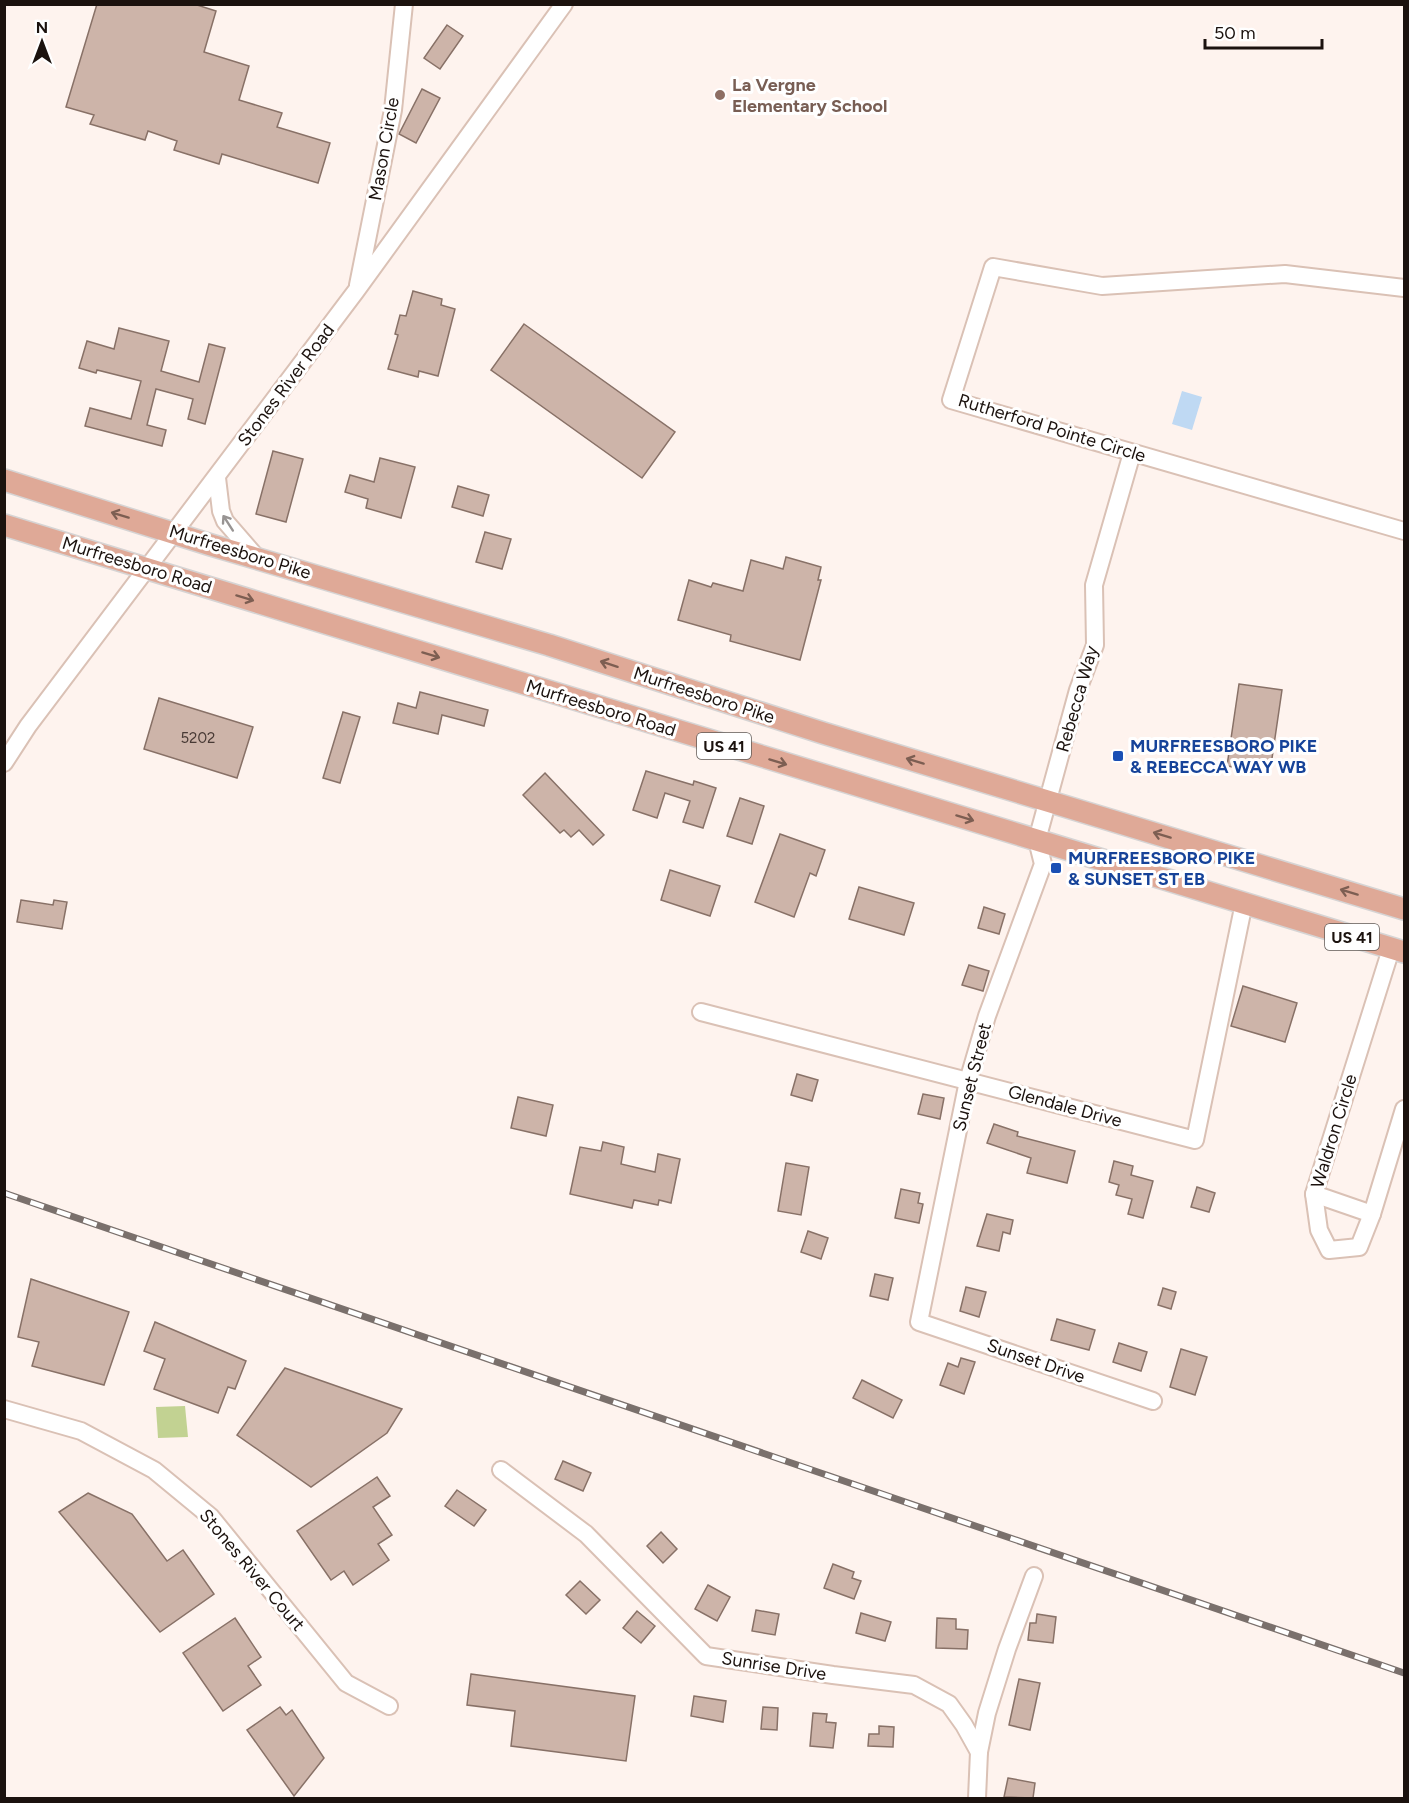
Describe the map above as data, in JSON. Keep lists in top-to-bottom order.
{
  "streets": {
    "main road": ["Murfreesboro Pike", "Murfreesboro Road", "US 41"],
    "street": [
      "Mason Circle",
      "Stones River Road",
      "Rutherford Pointe Circle",
      "Rebecca Way",
      "Sunset Street",
      "Glendale Drive",
      "Waldron Circle",
      "Sunset Drive",
      "Stones River Court",
      "Sunrise Drive"
    ]
  },
  "crossings": [
    ["Mason Circle", "Stones River Road"],
    ["Stones River Road", "Murfreesboro Pike"],
    ["Stones River Road", "Murfreesboro Road"],
    ["Rutherford Pointe Circle", "Rebecca Way"],
    ["Murfreesboro Pike", "Rebecca Way"],
    ["Murfreesboro Road", "Rebecca Way"],
    ["Murfreesboro Road", "Sunset Street"],
    ["Murfreesboro Road", "Glendale Drive"],
    ["Murfreesboro Road", "Waldron Circle"],
    ["Rebecca Way", "Sunset Street"],
    ["Sunset Street", "Glendale Drive"],
    ["Sunset Street", "Sunset Drive"]
  ],
  "one_way": ["Murfreesboro Pike", "Murfreesboro Road"],
  "places": {
    "other": ["La Vergne Elementary School"],
    "transit": ["MURFREESBORO PIKE & REBECCA WAY WB", "MURFREESBORO PIKE & SUNSET ST EB"]
  },
  "house_numbers": ["5202"],
  "scale_bar": "50 m",
  "north": "top"
}
